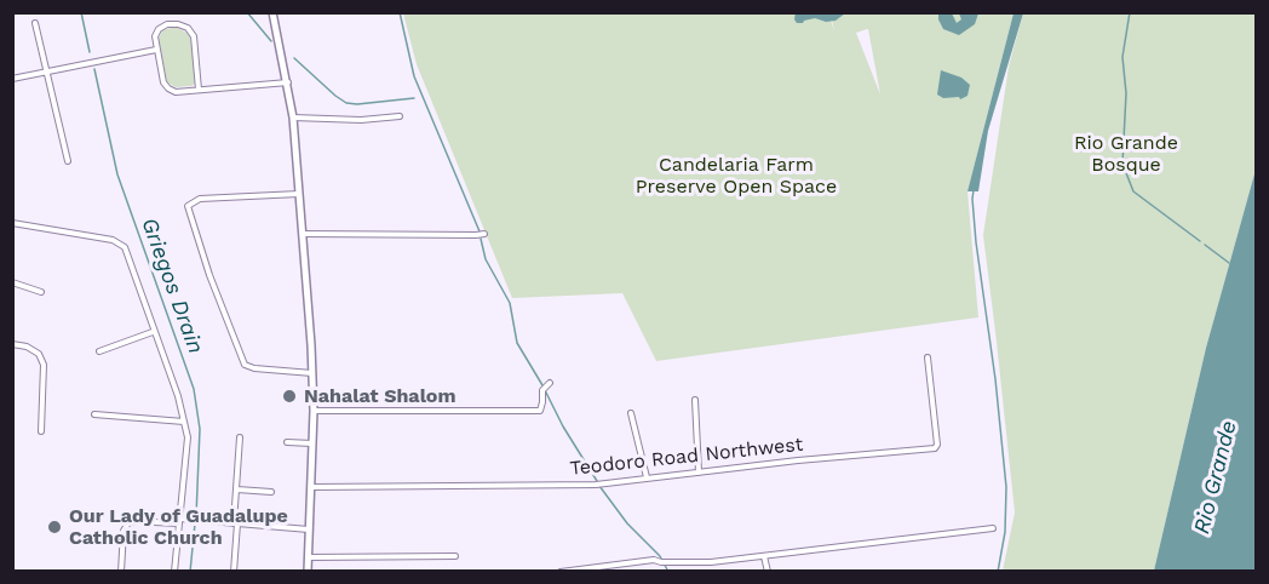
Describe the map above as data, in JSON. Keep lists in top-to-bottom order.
{
  "streets": {
    "street": ["Teodoro Road Northwest"]
  },
  "water": ["Griegos Drain", "Rio Grande"],
  "parks": ["Rio Grande Bosque", "Candelaria Farm Preserve Open Space"],
  "places": ["Nahalat Shalom", "Our Lady of Guadalupe Catholic Church"]
}
